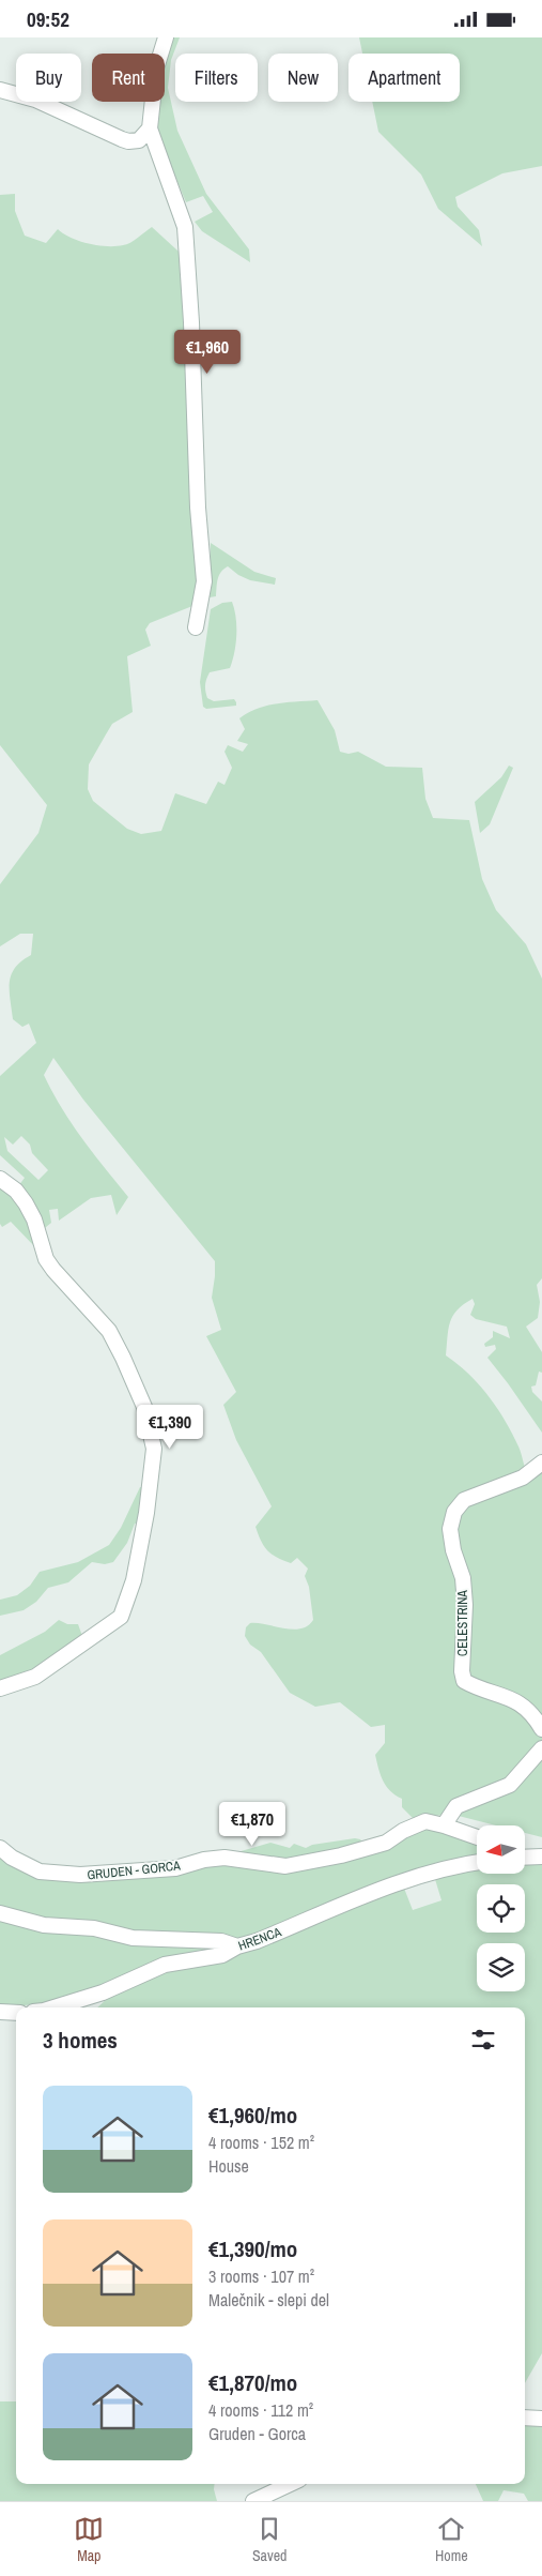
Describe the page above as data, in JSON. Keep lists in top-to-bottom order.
{
  "streets": {
    "street": ["CELESTRINA", "GRUDEN - GORCA", "HRENCA"]
  },
  "north": "left",
  "page": {
    "status": "09:52",
    "chip": [
      "Buy",
      "Rent",
      "Filters",
      "New",
      "Apartment"
    ],
    "price": ["€1,960", "€1,390", "€1,870"],
    "heading": "3 homes",
    "list": [
      {
        "name": "€1,960/mo",
        "note": "4 rooms · 152 m² · House"
      },
      {
        "name": "€1,390/mo",
        "note": "3 rooms · 107 m² · Malečnik - slepi del"
      },
      {
        "name": "€1,870/mo",
        "note": "4 rooms · 112 m² · Gruden - Gorca"
      }
    ],
    "tabs": ["Map", "Saved", "Home"]
  }
}
